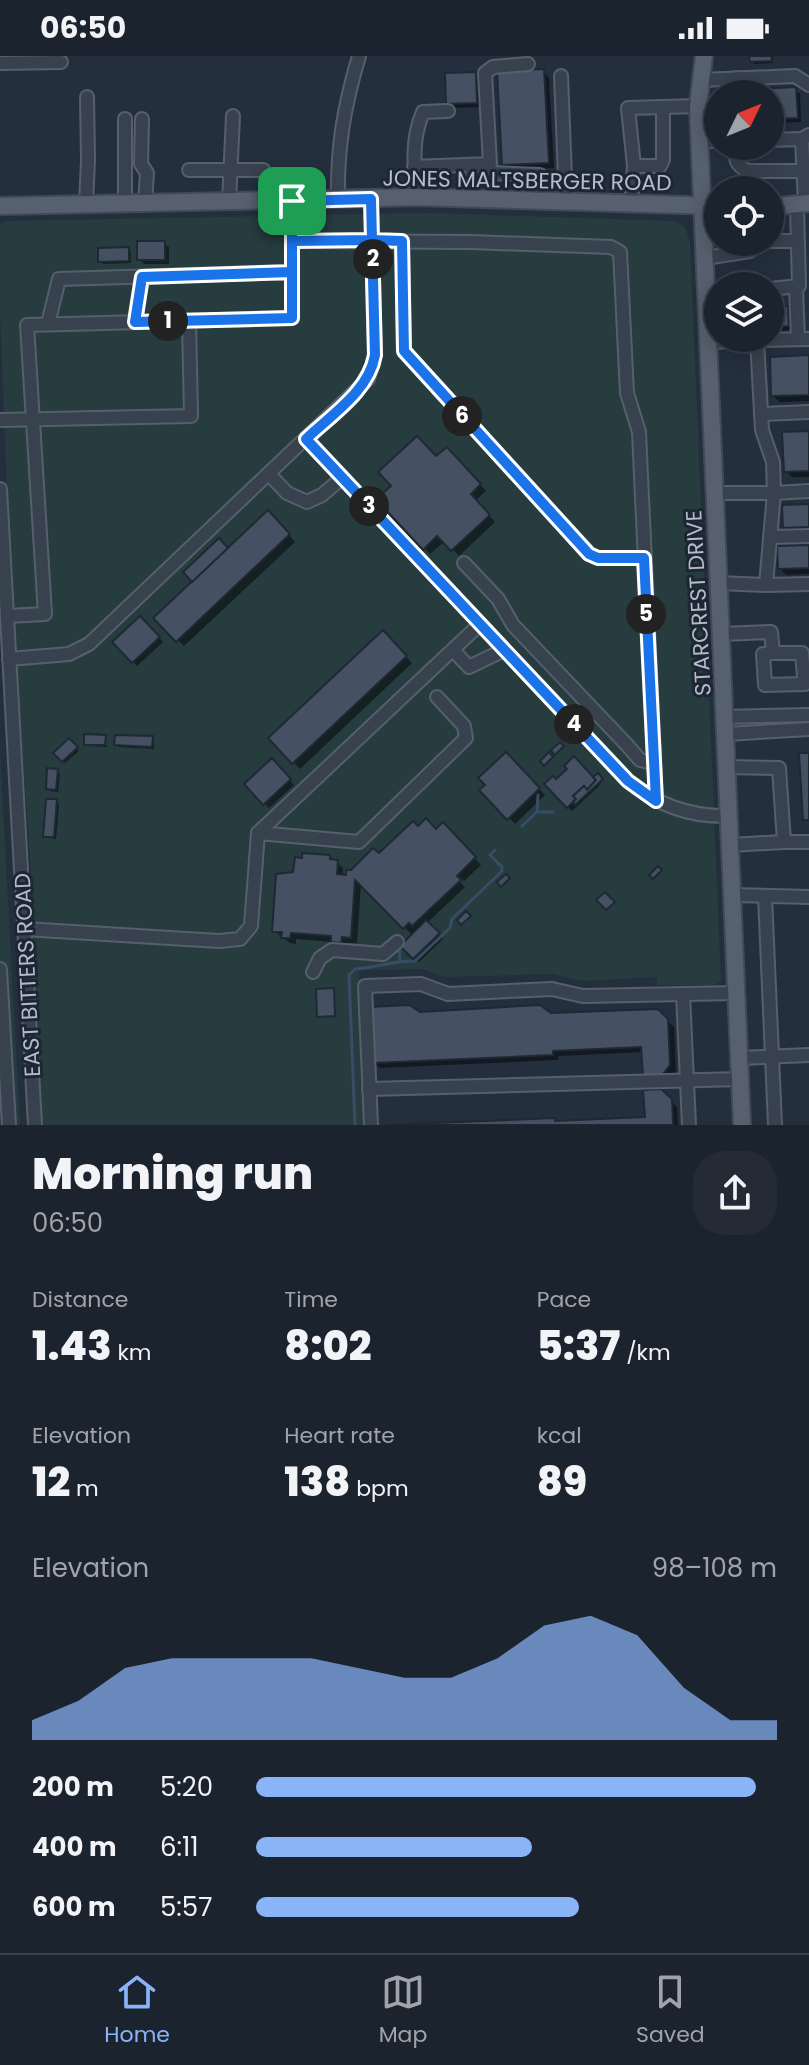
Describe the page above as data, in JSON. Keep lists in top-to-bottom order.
{
  "streets": {
    "main road": ["JONES MALTSBERGER ROAD", "STARCREST DRIVE"],
    "street": ["EAST BITTERS ROAD"]
  },
  "north": "top right",
  "page": {
    "status": "06:50",
    "pins": [
      "2",
      "1",
      "6",
      "3",
      "5",
      "4"
    ],
    "heading": ["Morning run", "06:50"],
    "stats": [
      ["Distance", "1.43 km"],
      ["Time", "8:02"],
      ["Pace", "5:37 /km"],
      ["Elevation", "12 m"],
      ["Heart rate", "138 bpm"],
      ["kcal", "89"]
    ],
    "chart": ["Elevation", "98–108 m"],
    "list": [
      {
        "name": "200 m",
        "note": "5:20"
      },
      {
        "name": "400 m",
        "note": "6:11"
      },
      {
        "name": "600 m",
        "note": "5:57"
      }
    ],
    "tabs": ["Home", "Map", "Saved"]
  }
}
